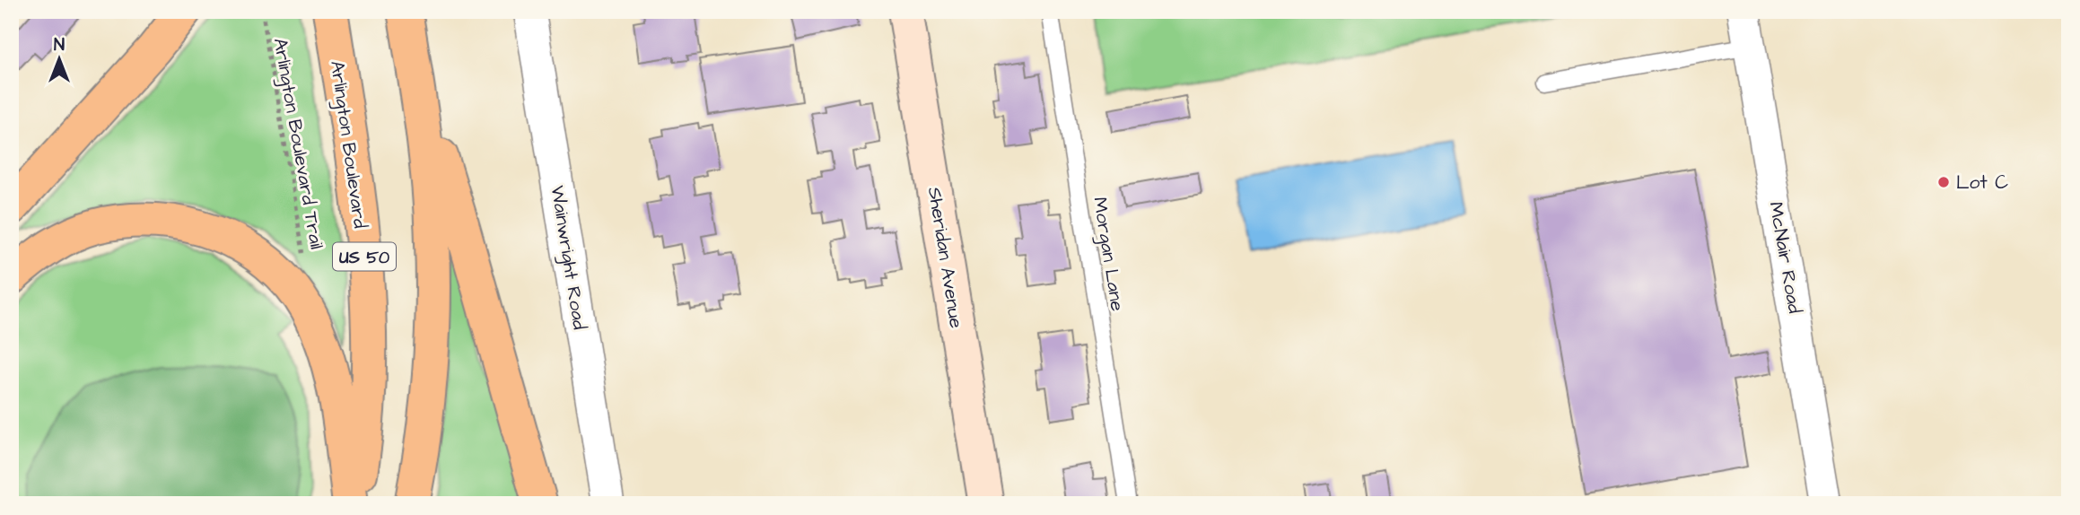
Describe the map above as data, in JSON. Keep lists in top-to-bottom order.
{
  "streets": {
    "highway": ["Arlington Boulevard", "US 50"],
    "street": ["Wainwright Road", "Sheridan Avenue", "McNair Road"],
    "lane": ["Morgan Lane"],
    "path": ["Arlington Boulevard Trail"]
  },
  "places": ["Lot C"],
  "north": "top"
}
